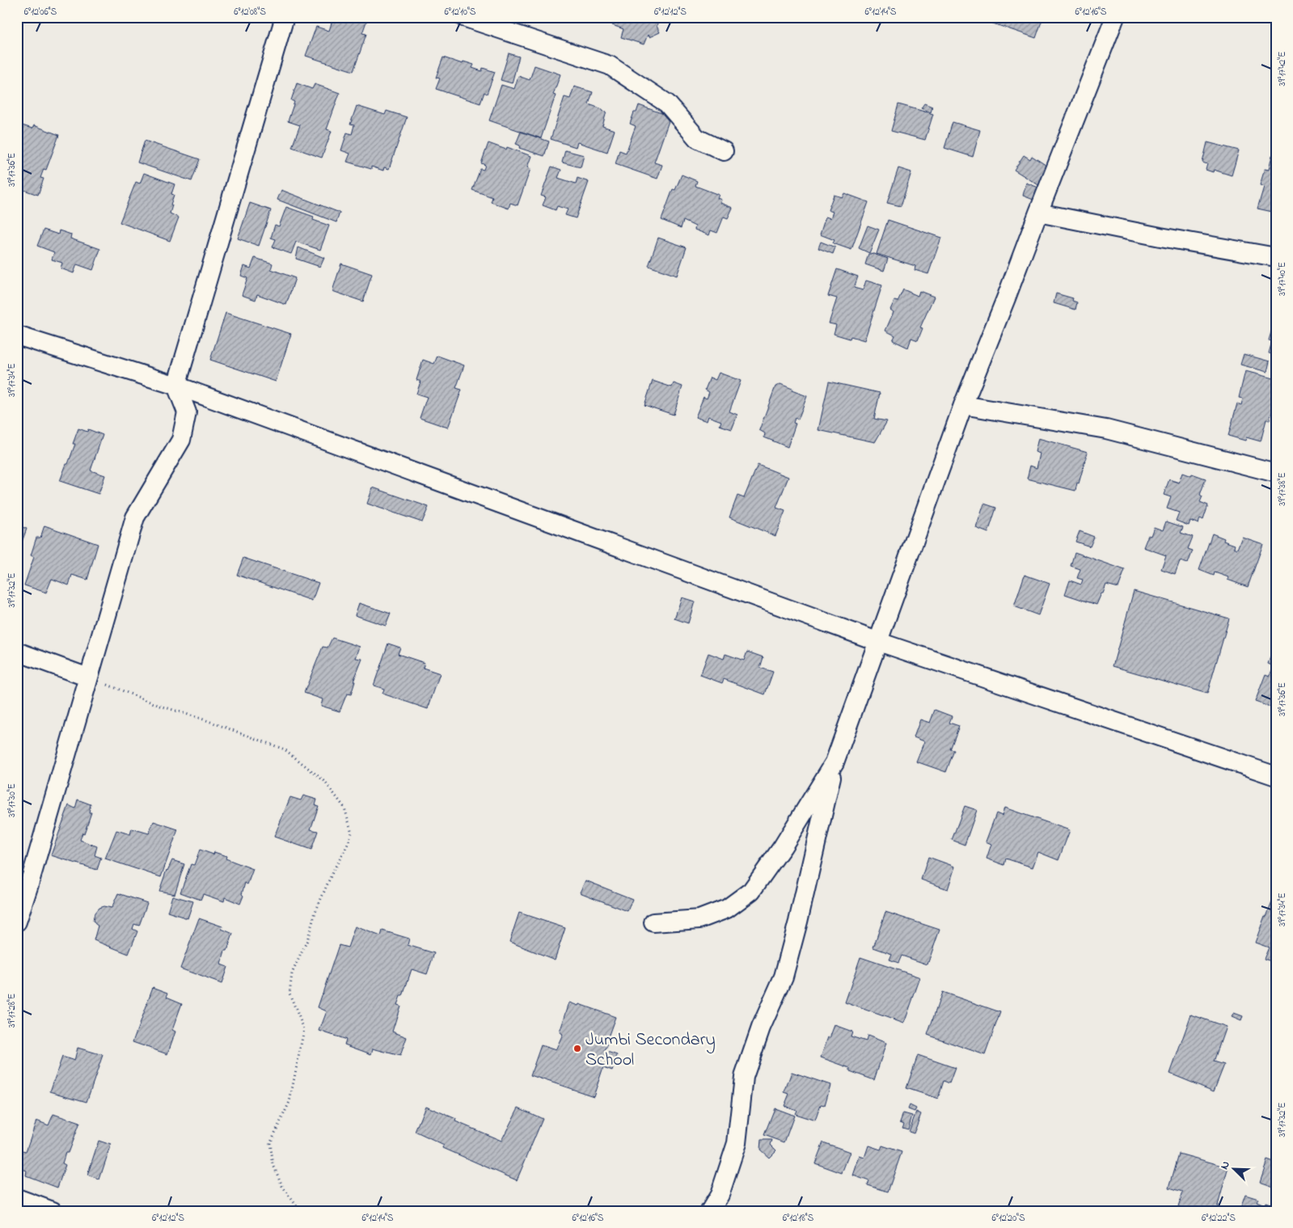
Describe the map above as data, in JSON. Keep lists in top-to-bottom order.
{
  "places": ["Jumbi Secondary School"],
  "north": "top left",
  "coordinates": [
    "6°12'06\"S",
    "6°12'08\"S",
    "6°12'10\"S",
    "6°12'12\"S",
    "6°12'14\"S",
    "6°12'16\"S",
    "39°17'42\"E",
    "39°17'36\"E",
    "39°17'40\"E",
    "39°17'34\"E",
    "39°17'38\"E",
    "39°17'32\"E",
    "39°17'30\"E",
    "39°17'28\"E",
    "6°12'18\"S",
    "6°12'20\"S",
    "6°12'22\"S"
  ]
}
